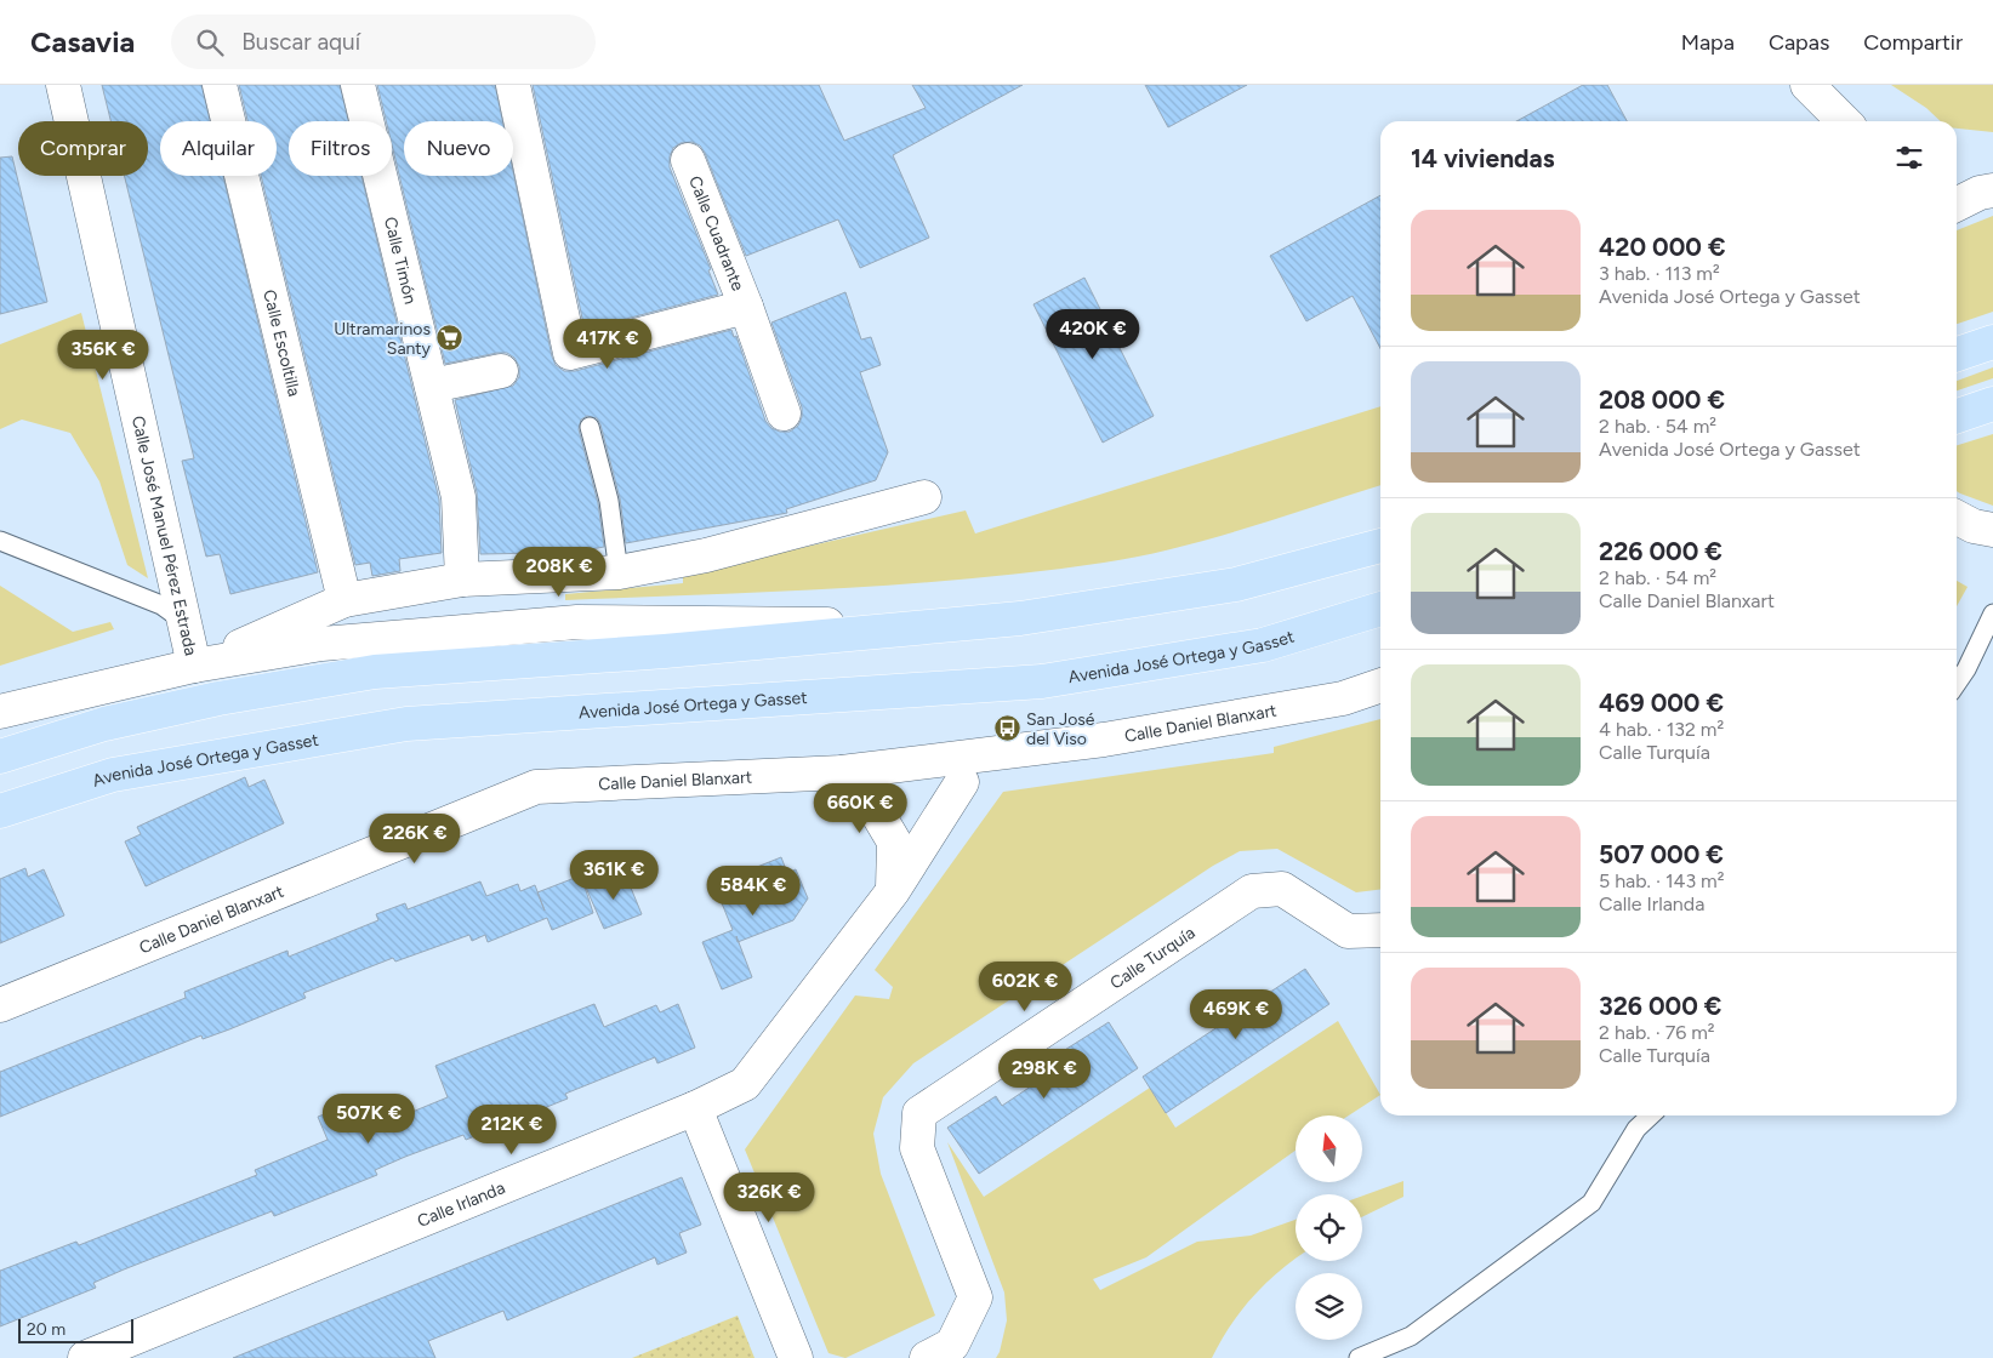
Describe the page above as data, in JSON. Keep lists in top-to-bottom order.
{
  "streets": {
    "main road": ["Avenida José Ortega y Gasset"],
    "street": [
      "Calle Cuadrante",
      "Calle Timón",
      "Calle Escoltilla",
      "Calle José Manuel Pérez Estrada",
      "Calle Daniel Blanxart",
      "Calle Turquía",
      "Calle Irlanda"
    ]
  },
  "places": {
    "supermarket": ["Ultramarinos Santy"],
    "bus stop": ["San José del Viso"]
  },
  "scale_bar": "20 m",
  "north": "top",
  "page": {
    "header": "Casavia",
    "search": "Buscar aquí",
    "nav": ["Mapa", "Capas", "Compartir"],
    "chip": [
      "Comprar",
      "Alquilar",
      "Filtros",
      "Nuevo"
    ],
    "heading": "14 viviendas",
    "list": [
      {
        "name": "420 000 €",
        "note": "3 hab. · 113 m² · Avenida José Ortega y Gasset"
      },
      {
        "name": "208 000 €",
        "note": "2 hab. · 54 m² · Avenida José Ortega y Gasset"
      },
      {
        "name": "226 000 €",
        "note": "2 hab. · 54 m² · Calle Daniel Blanxart"
      },
      {
        "name": "469 000 €",
        "note": "4 hab. · 132 m² · Calle Turquía"
      },
      {
        "name": "507 000 €",
        "note": "5 hab. · 143 m² · Calle Irlanda"
      },
      {
        "name": "326 000 €",
        "note": "2 hab. · 76 m² · Calle Turquía"
      }
    ],
    "price": [
      "420K €",
      "417K €",
      "356K €",
      "208K €",
      "660K €",
      "226K €",
      "361K €",
      "584K €",
      "602K €",
      "469K €",
      "298K €",
      "507K €",
      "212K €",
      "326K €"
    ],
    "scale": "20 m"
  }
}
